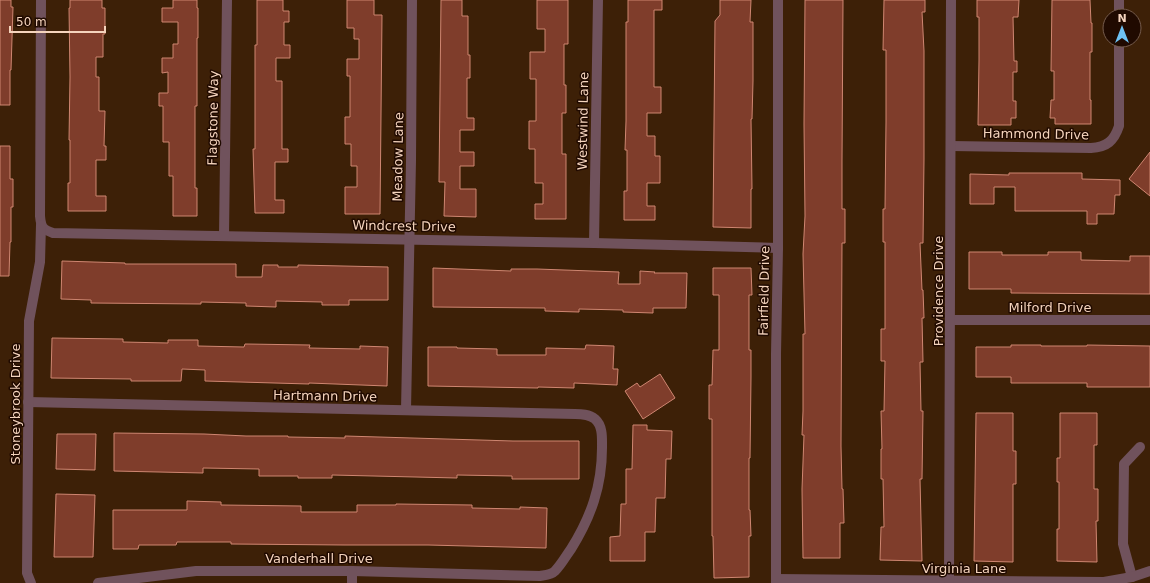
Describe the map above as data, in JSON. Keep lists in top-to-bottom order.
{
  "streets": {
    "street": [
      "Flagstone Way",
      "Westwind Lane",
      "Hammond Drive",
      "Meadow Lane",
      "Windcrest Drive",
      "Fairfield Drive",
      "Providence Drive",
      "Milford Drive",
      "Hartmann Drive",
      "Stoneybrook Drive",
      "Vanderhall Drive",
      "Virginia Lane"
    ]
  },
  "crossings": [
    ["Flagstone Way", "Windcrest Drive"],
    ["Westwind Lane", "Windcrest Drive"],
    ["Hammond Drive", "Providence Drive"],
    ["Meadow Lane", "Windcrest Drive"],
    ["Meadow Lane", "Hartmann Drive"],
    ["Windcrest Drive", "Fairfield Drive"],
    ["Windcrest Drive", "Stoneybrook Drive"],
    ["Fairfield Drive", "Virginia Lane"],
    ["Providence Drive", "Milford Drive"],
    ["Providence Drive", "Virginia Lane"],
    ["Hartmann Drive", "Stoneybrook Drive"],
    ["Hartmann Drive", "Vanderhall Drive"]
  ],
  "scale_bar": "50 m",
  "north": "top"
}
